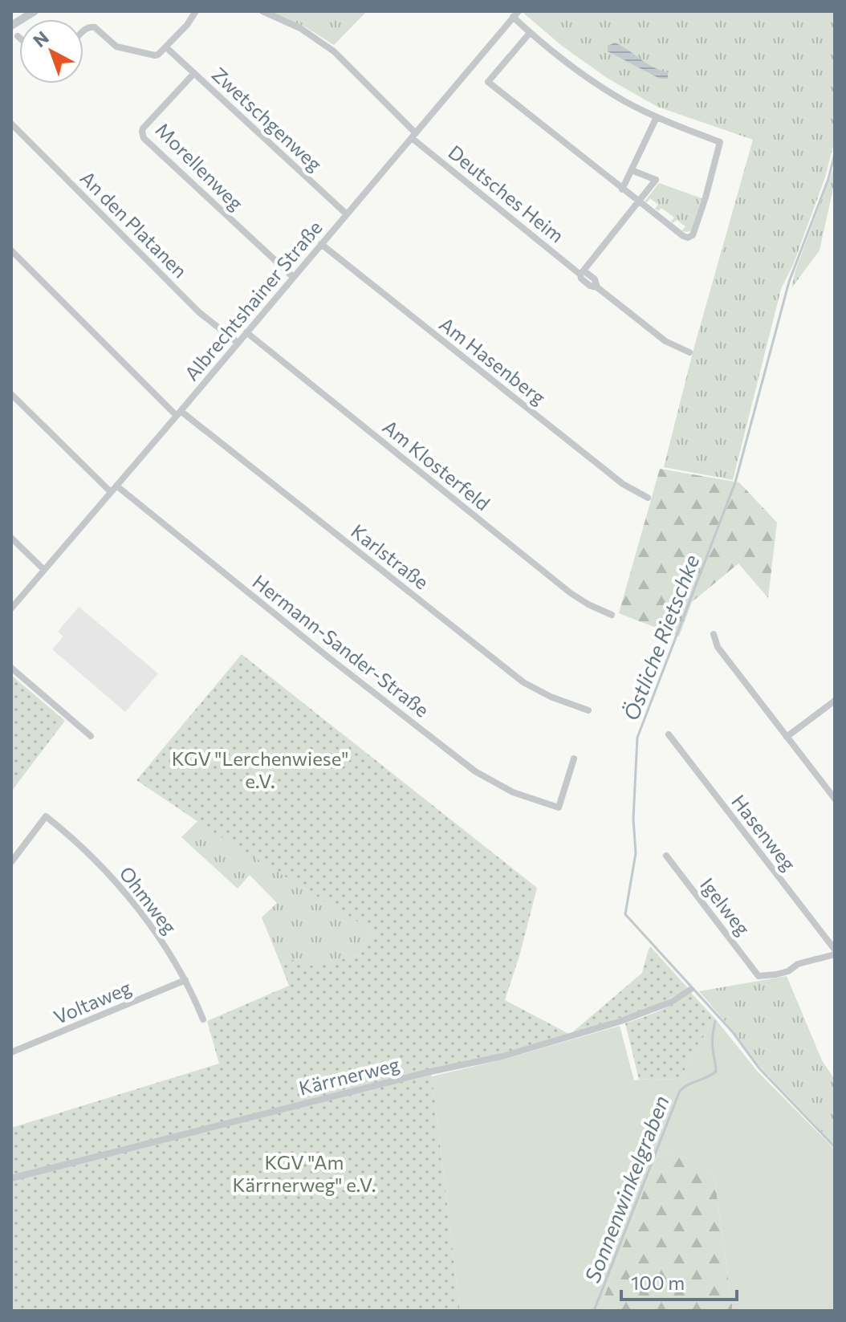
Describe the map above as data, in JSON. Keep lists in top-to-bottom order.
{
  "streets": {
    "street": [
      "Zwetschgenweg",
      "Morellenweg",
      "Deutsches Heim",
      "An den Platanen",
      "Albrechtshainer Straße",
      "Am Hasenberg",
      "Am Klosterfeld",
      "Karlstraße",
      "Hermann-Sander-Straße",
      "Hasenweg",
      "Ohmweg",
      "Igelweg",
      "Voltaweg",
      "Kärrnerweg"
    ]
  },
  "crossings": [
    ["Zwetschgenweg", "Morellenweg"],
    ["Zwetschgenweg", "Albrechtshainer Straße"],
    ["Morellenweg", "Albrechtshainer Straße"],
    ["Deutsches Heim", "Albrechtshainer Straße"],
    ["An den Platanen", "Albrechtshainer Straße"],
    ["Albrechtshainer Straße", "Am Hasenberg"],
    ["Albrechtshainer Straße", "Am Klosterfeld"],
    ["Albrechtshainer Straße", "Karlstraße"],
    ["Albrechtshainer Straße", "Hermann-Sander-Straße"],
    ["Ohmweg", "Voltaweg"]
  ],
  "water": ["Östliche Rietschke", "Sonnenwinkelgraben"],
  "parks": ["KGV \"Lerchenwiese\" e.V.", "KGV \"Am Kärrnerweg\" e.V."],
  "scale_bar": "100 m",
  "north": "top left"
}
